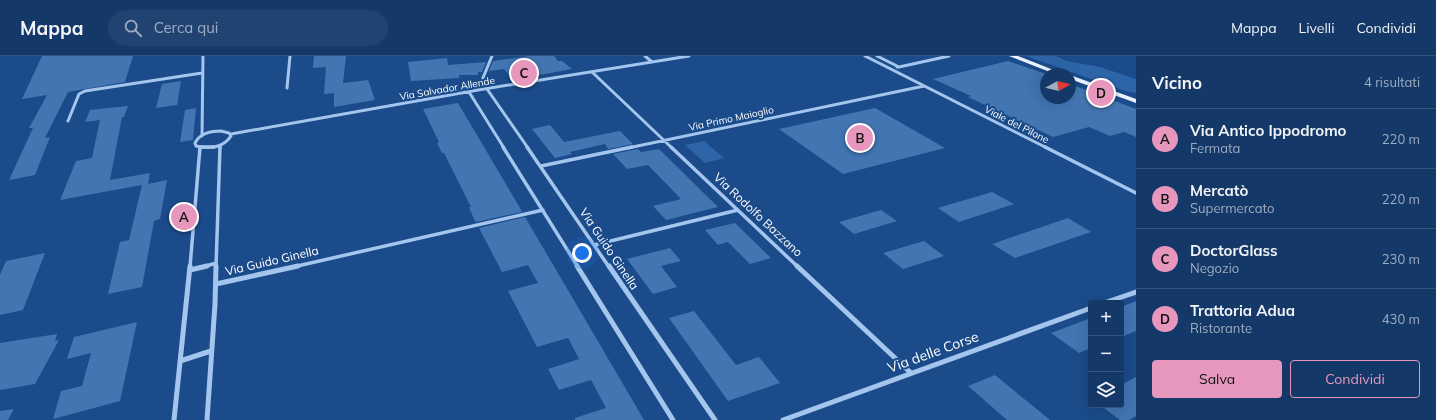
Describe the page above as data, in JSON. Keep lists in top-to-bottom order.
{
  "streets": {
    "street": [
      "Via Salvador Allende",
      "Via Primo Maioglio",
      "Viale del Pilone",
      "Via Rodolfo Bazzano",
      "Via Guido Ginella",
      "Via delle Corse"
    ]
  },
  "crossings": [
    ["Via Salvador Allende", "Via Rodolfo Bazzano"],
    ["Via Salvador Allende", "Via Guido Ginella"],
    ["Via Primo Maioglio", "Viale del Pilone"],
    ["Via Primo Maioglio", "Via Rodolfo Bazzano"],
    ["Via Primo Maioglio", "Via Guido Ginella"],
    ["Via Rodolfo Bazzano", "Via delle Corse"]
  ],
  "north": "right",
  "page": {
    "header": "Mappa",
    "search": "Cerca qui",
    "nav": ["Mappa", "Livelli", "Condividi"],
    "heading": ["Vicino", "4 risultati"],
    "pins": [
      "C",
      "D",
      "B",
      "A"
    ],
    "list": [
      {
        "mark": "A",
        "name": "Via Antico Ippodromo",
        "note": "Fermata",
        "value": "220 m"
      },
      {
        "mark": "B",
        "name": "Mercatò",
        "note": "Supermercato",
        "value": "220 m"
      },
      {
        "mark": "C",
        "name": "DoctorGlass",
        "note": "Negozio",
        "value": "230 m"
      },
      {
        "mark": "D",
        "name": "Trattoria Adua",
        "note": "Ristorante",
        "value": "430 m"
      }
    ],
    "map_buttons": ["+", "−"],
    "buttons": ["Salva", "Condividi"]
  }
}
